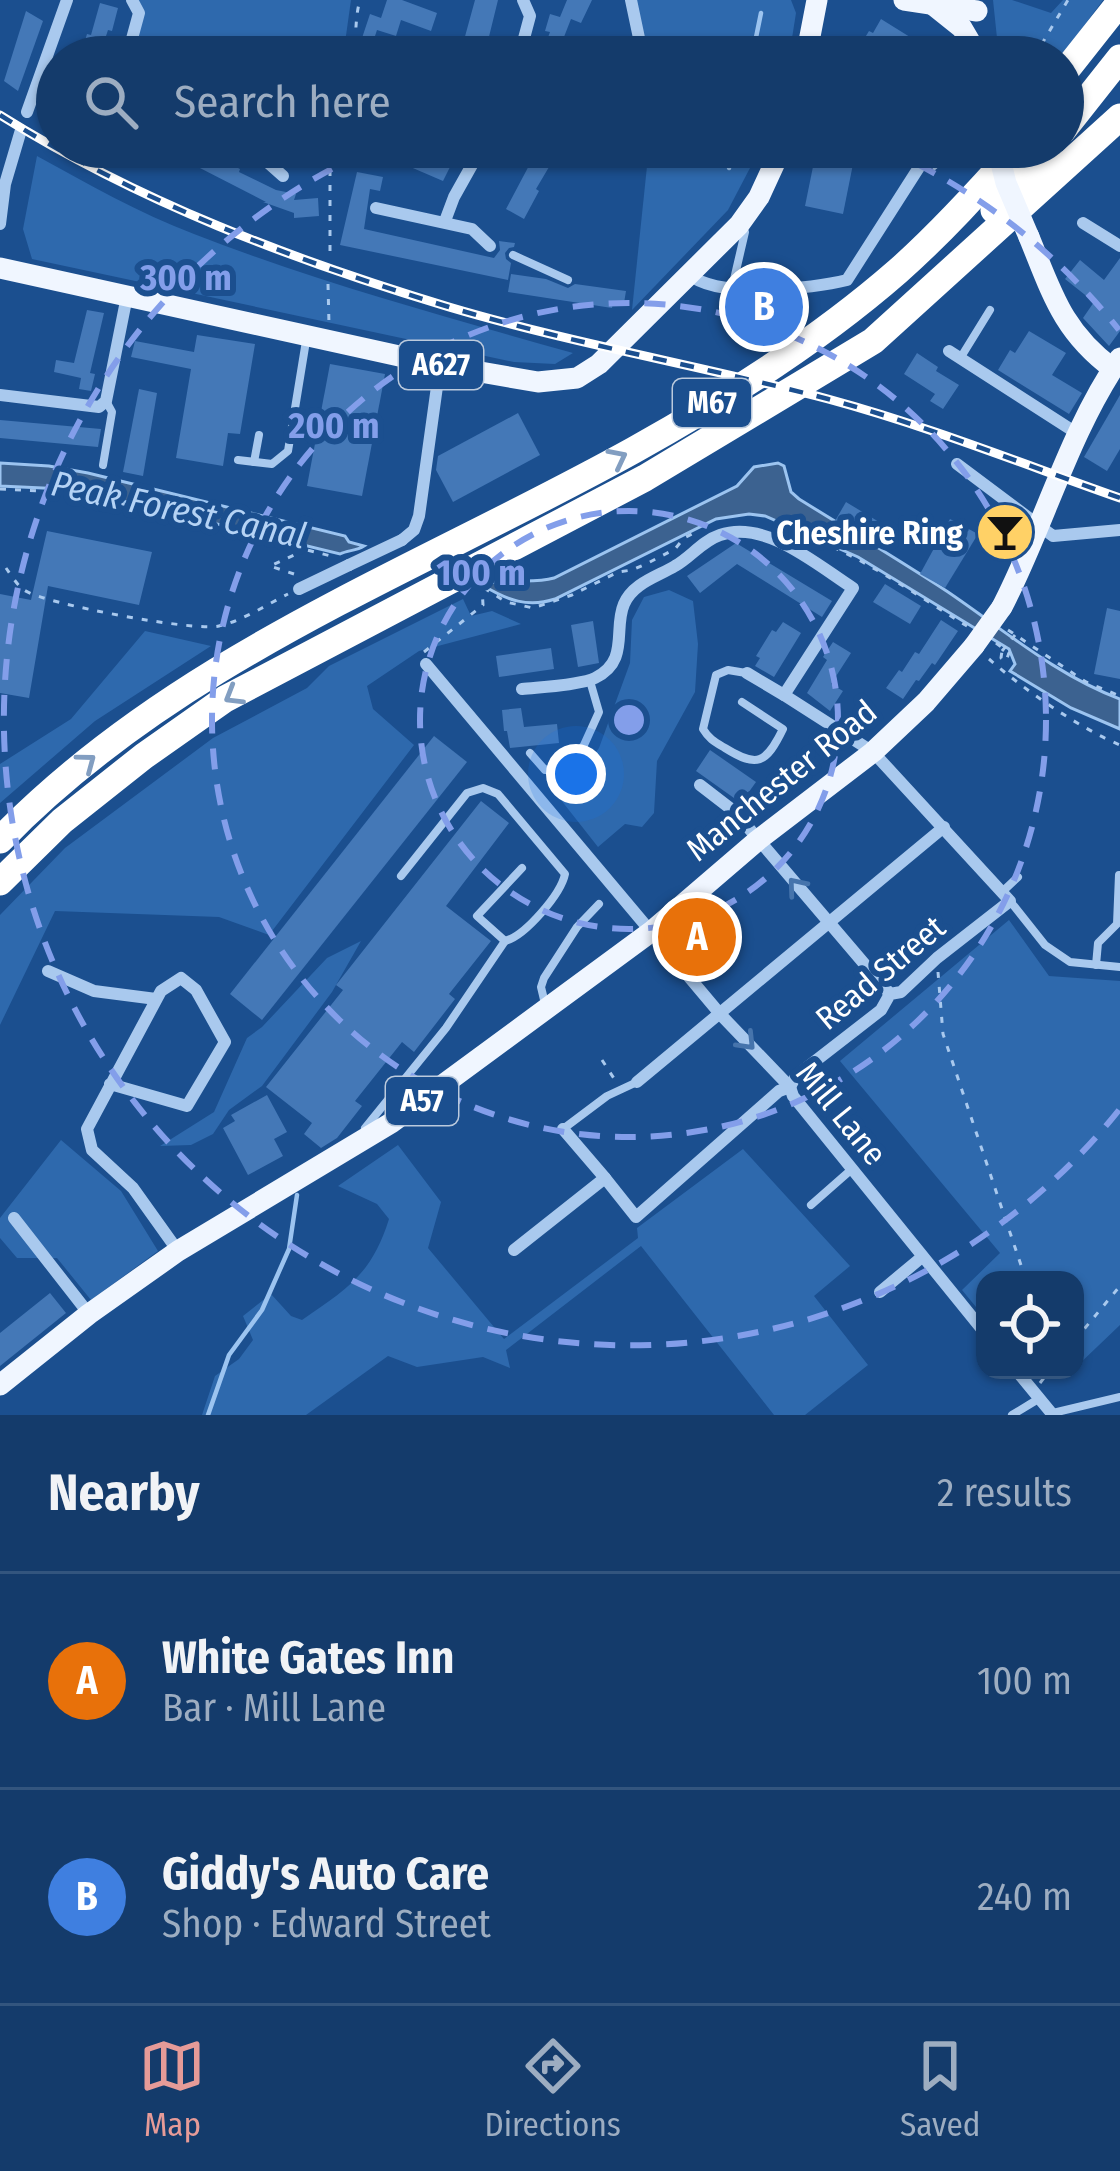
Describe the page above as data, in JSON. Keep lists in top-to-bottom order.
{
  "streets": {
    "highway": ["M67"],
    "main road": ["A627", "Manchester Road", "A57"],
    "street": ["Read Street", "Mill Lane"]
  },
  "crossings": [
    ["Manchester Road", "A57"],
    ["Manchester Road", "Mill Lane"],
    ["Read Street", "Mill Lane"]
  ],
  "water": ["Peak Forest Canal"],
  "places": {
    "bar": ["Cheshire Ring"]
  },
  "page": {
    "search": "Search here",
    "pins": ["B", "A"],
    "heading": ["Nearby", "2 results"],
    "list": [
      {
        "mark": "A",
        "name": "White Gates Inn",
        "note": "Bar · Mill Lane",
        "value": "100 m"
      },
      {
        "mark": "B",
        "name": "Giddy's Auto Care",
        "note": "Shop · Edward Street",
        "value": "240 m"
      }
    ],
    "nav": ["Map", "Directions", "Saved"]
  },
  "rings": ["300 m", "200 m", "100 m"]
}
